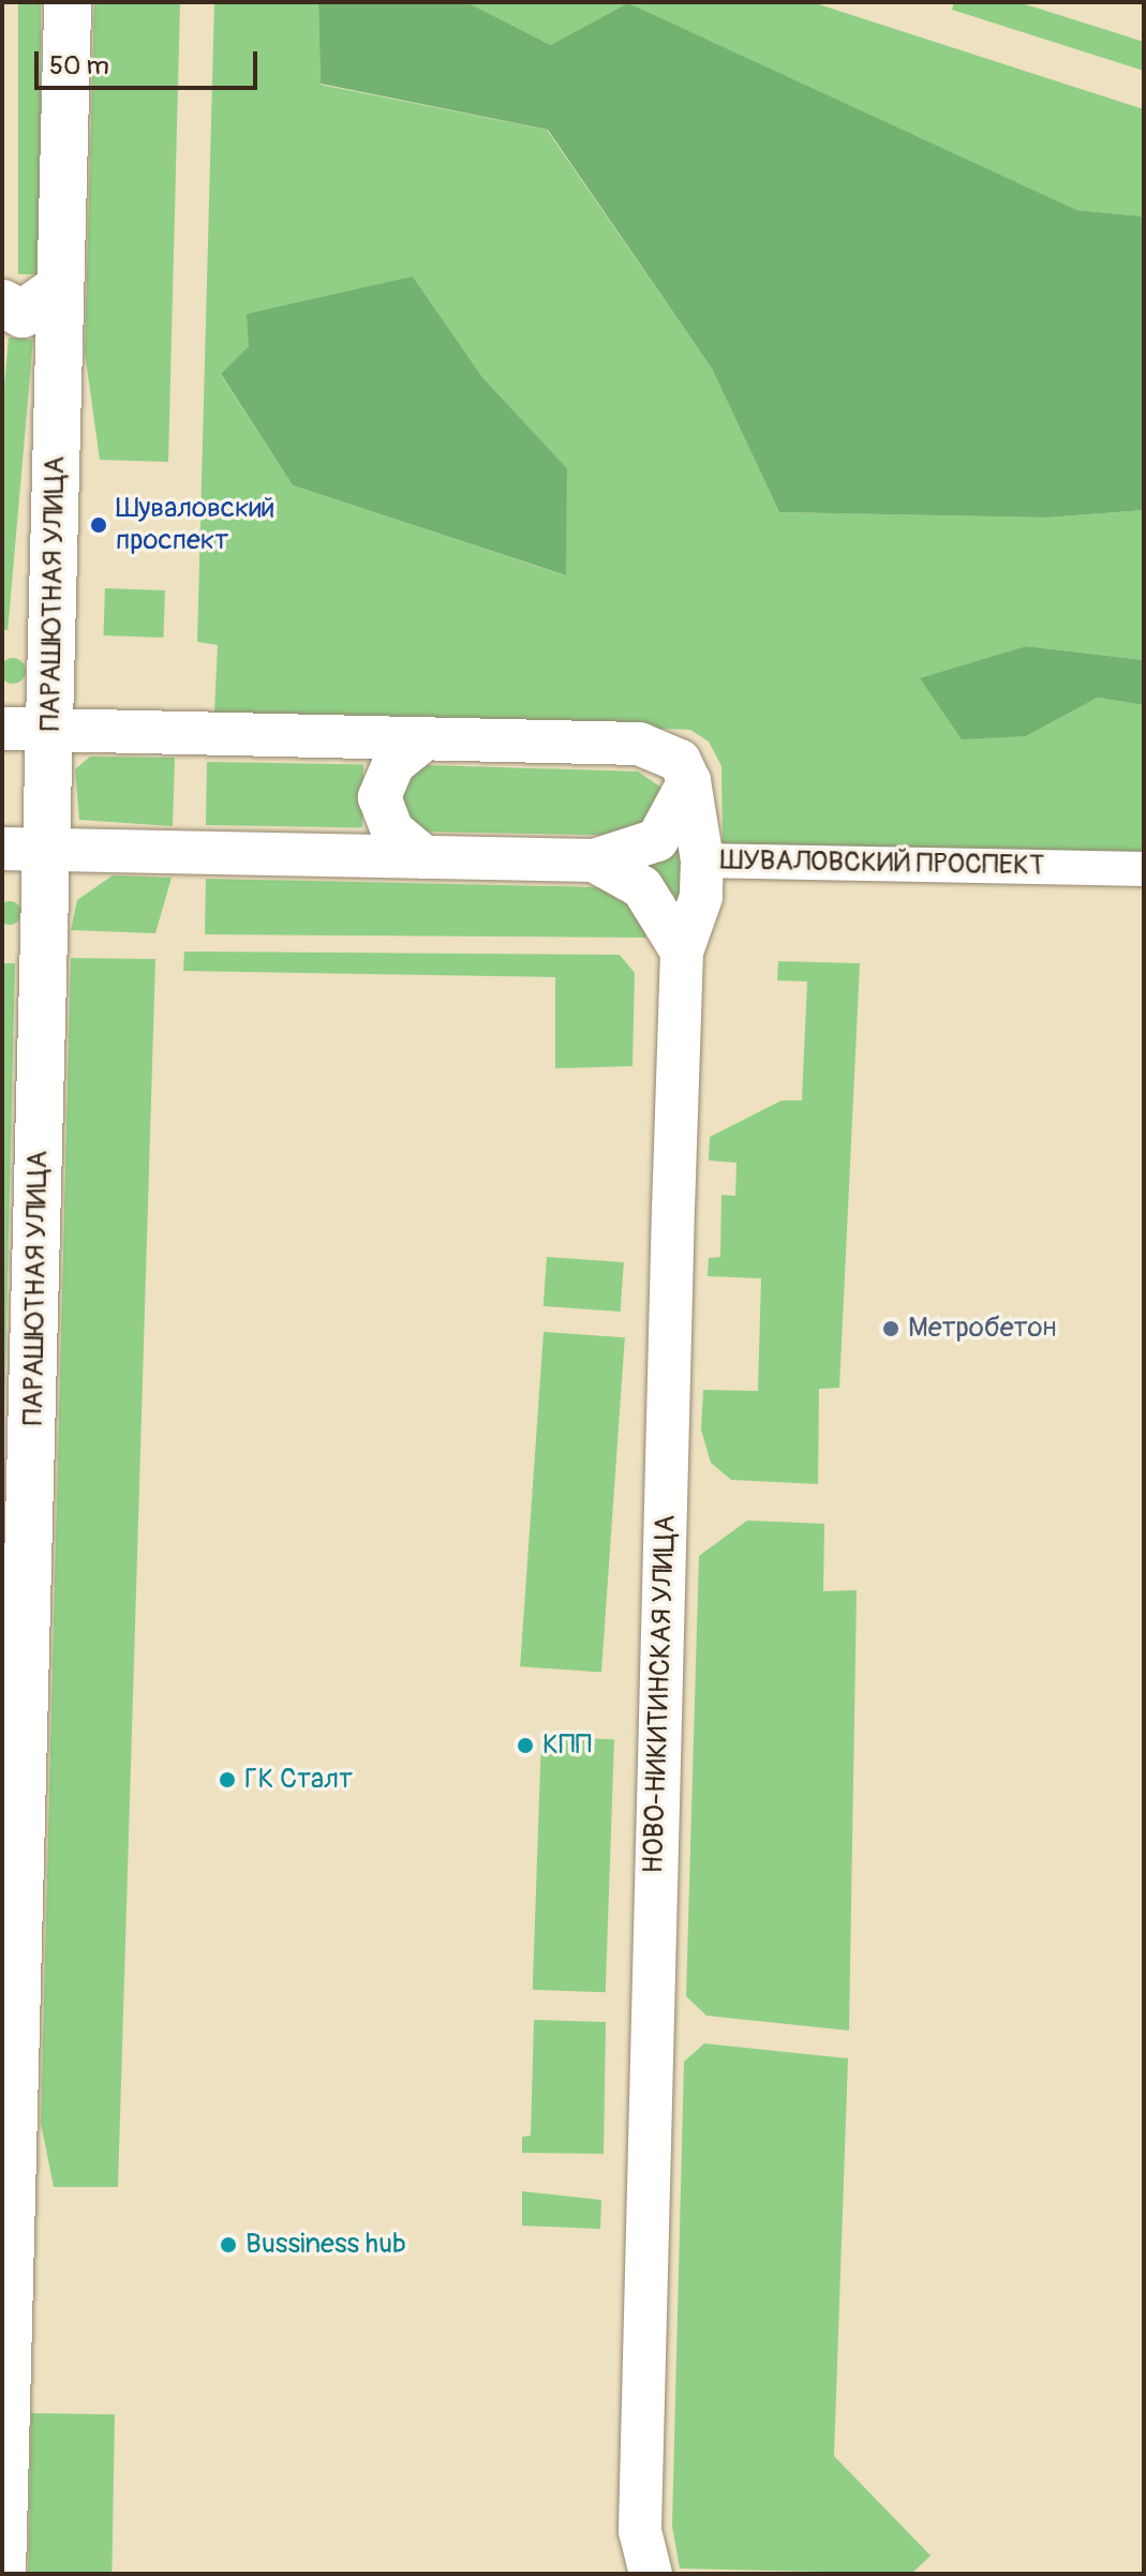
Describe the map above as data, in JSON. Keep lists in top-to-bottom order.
{
  "streets": {
    "main road": ["ПАРАШЮТНАЯ УЛИЦА"],
    "street": ["ШУВАЛОВСКИЙ ПРОСПЕКТ", "НОВО-НИКИТИНСКАЯ УЛИЦА"]
  },
  "crossings": [
    ["ШУВАЛОВСКИЙ ПРОСПЕКТ", "НОВО-НИКИТИНСКАЯ УЛИЦА"]
  ],
  "places": [
    "Шуваловский проспект",
    "Метробетон",
    "КПП",
    "ГК Сталт",
    "Bussiness hub"
  ],
  "scale_bar": "50 m"
}
